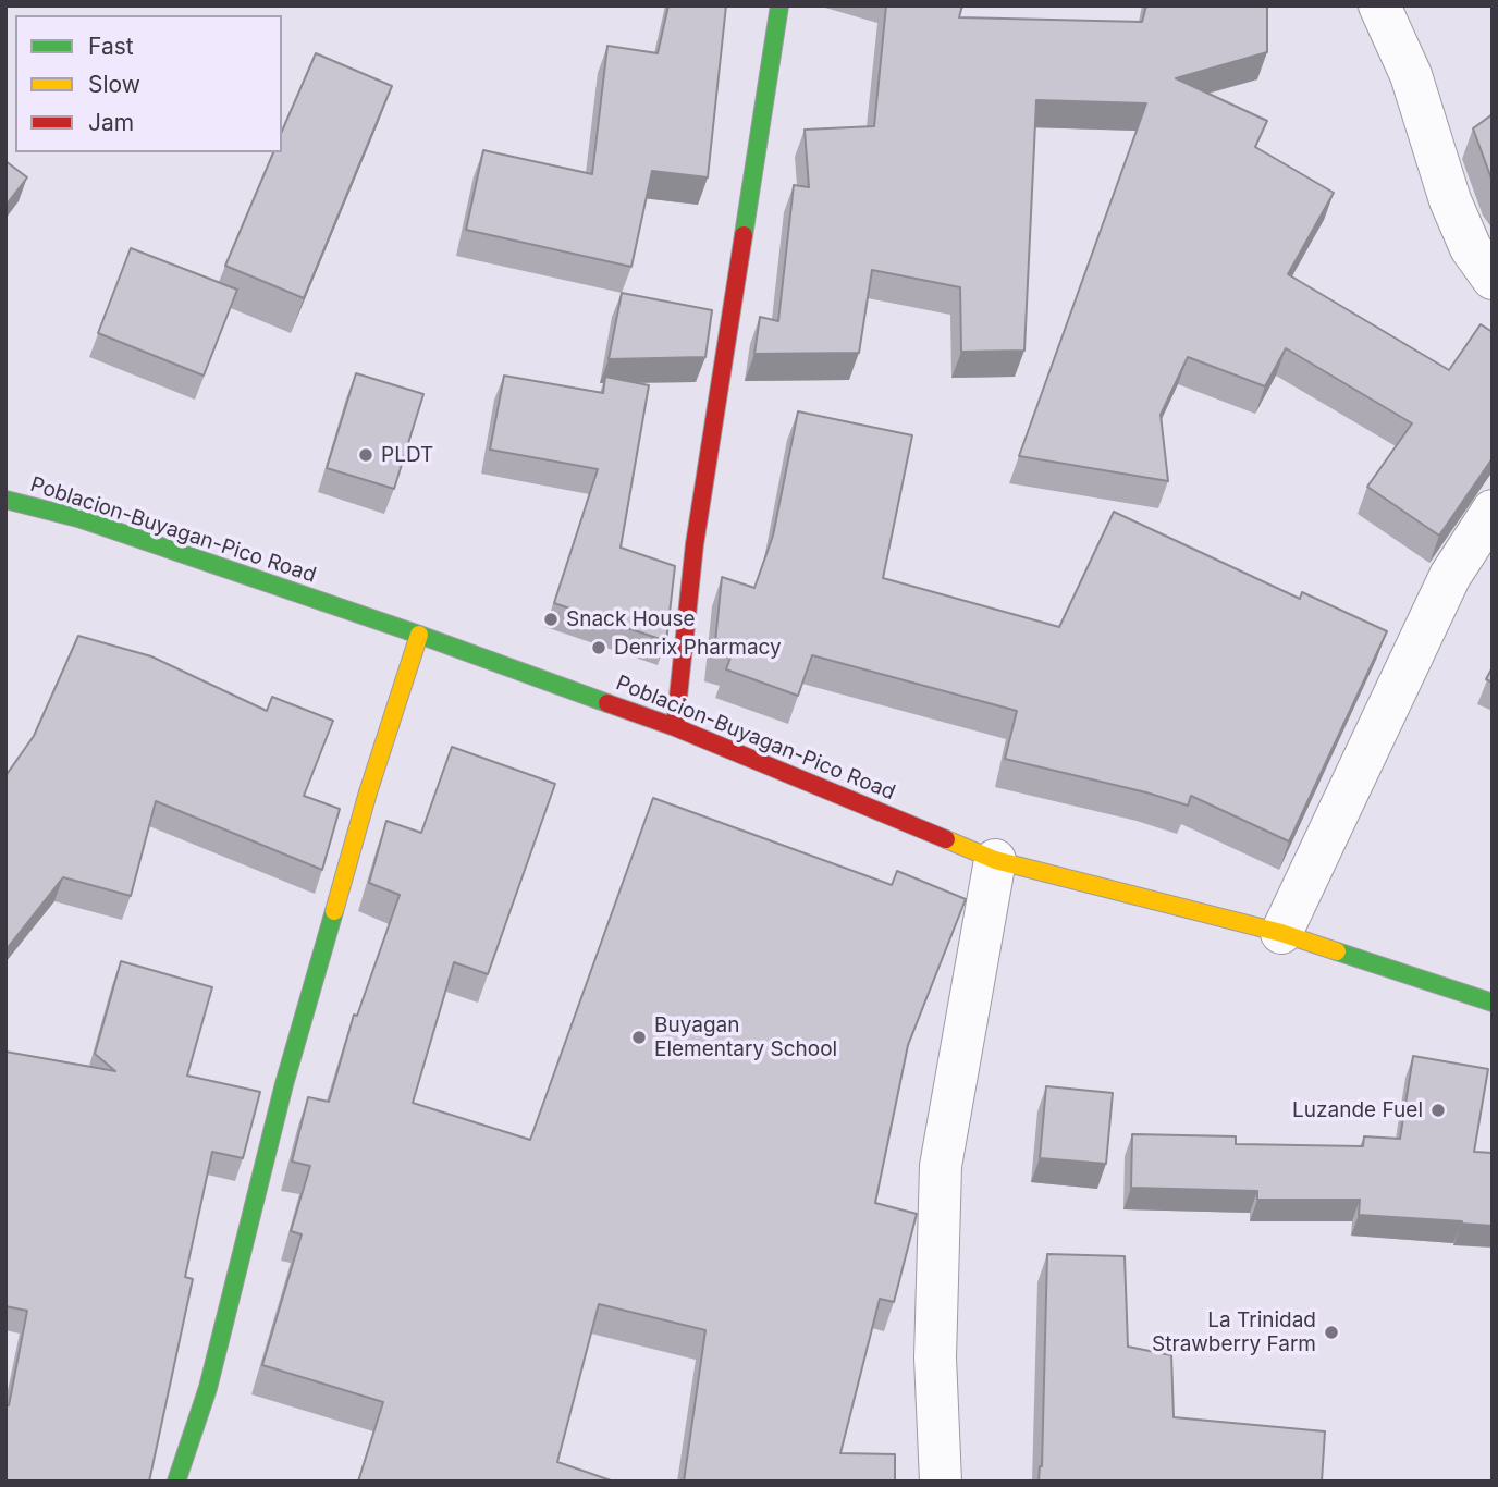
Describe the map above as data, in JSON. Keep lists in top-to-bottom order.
{
  "streets": {
    "street": ["Poblacion-Buyagan-Pico Road"]
  },
  "places": [
    "PLDT",
    "Snack House",
    "Denrix Pharmacy",
    "Buyagan Elementary School",
    "Luzande Fuel",
    "La Trinidad Strawberry Farm"
  ],
  "legend": ["Fast", "Slow", "Jam"]
}
